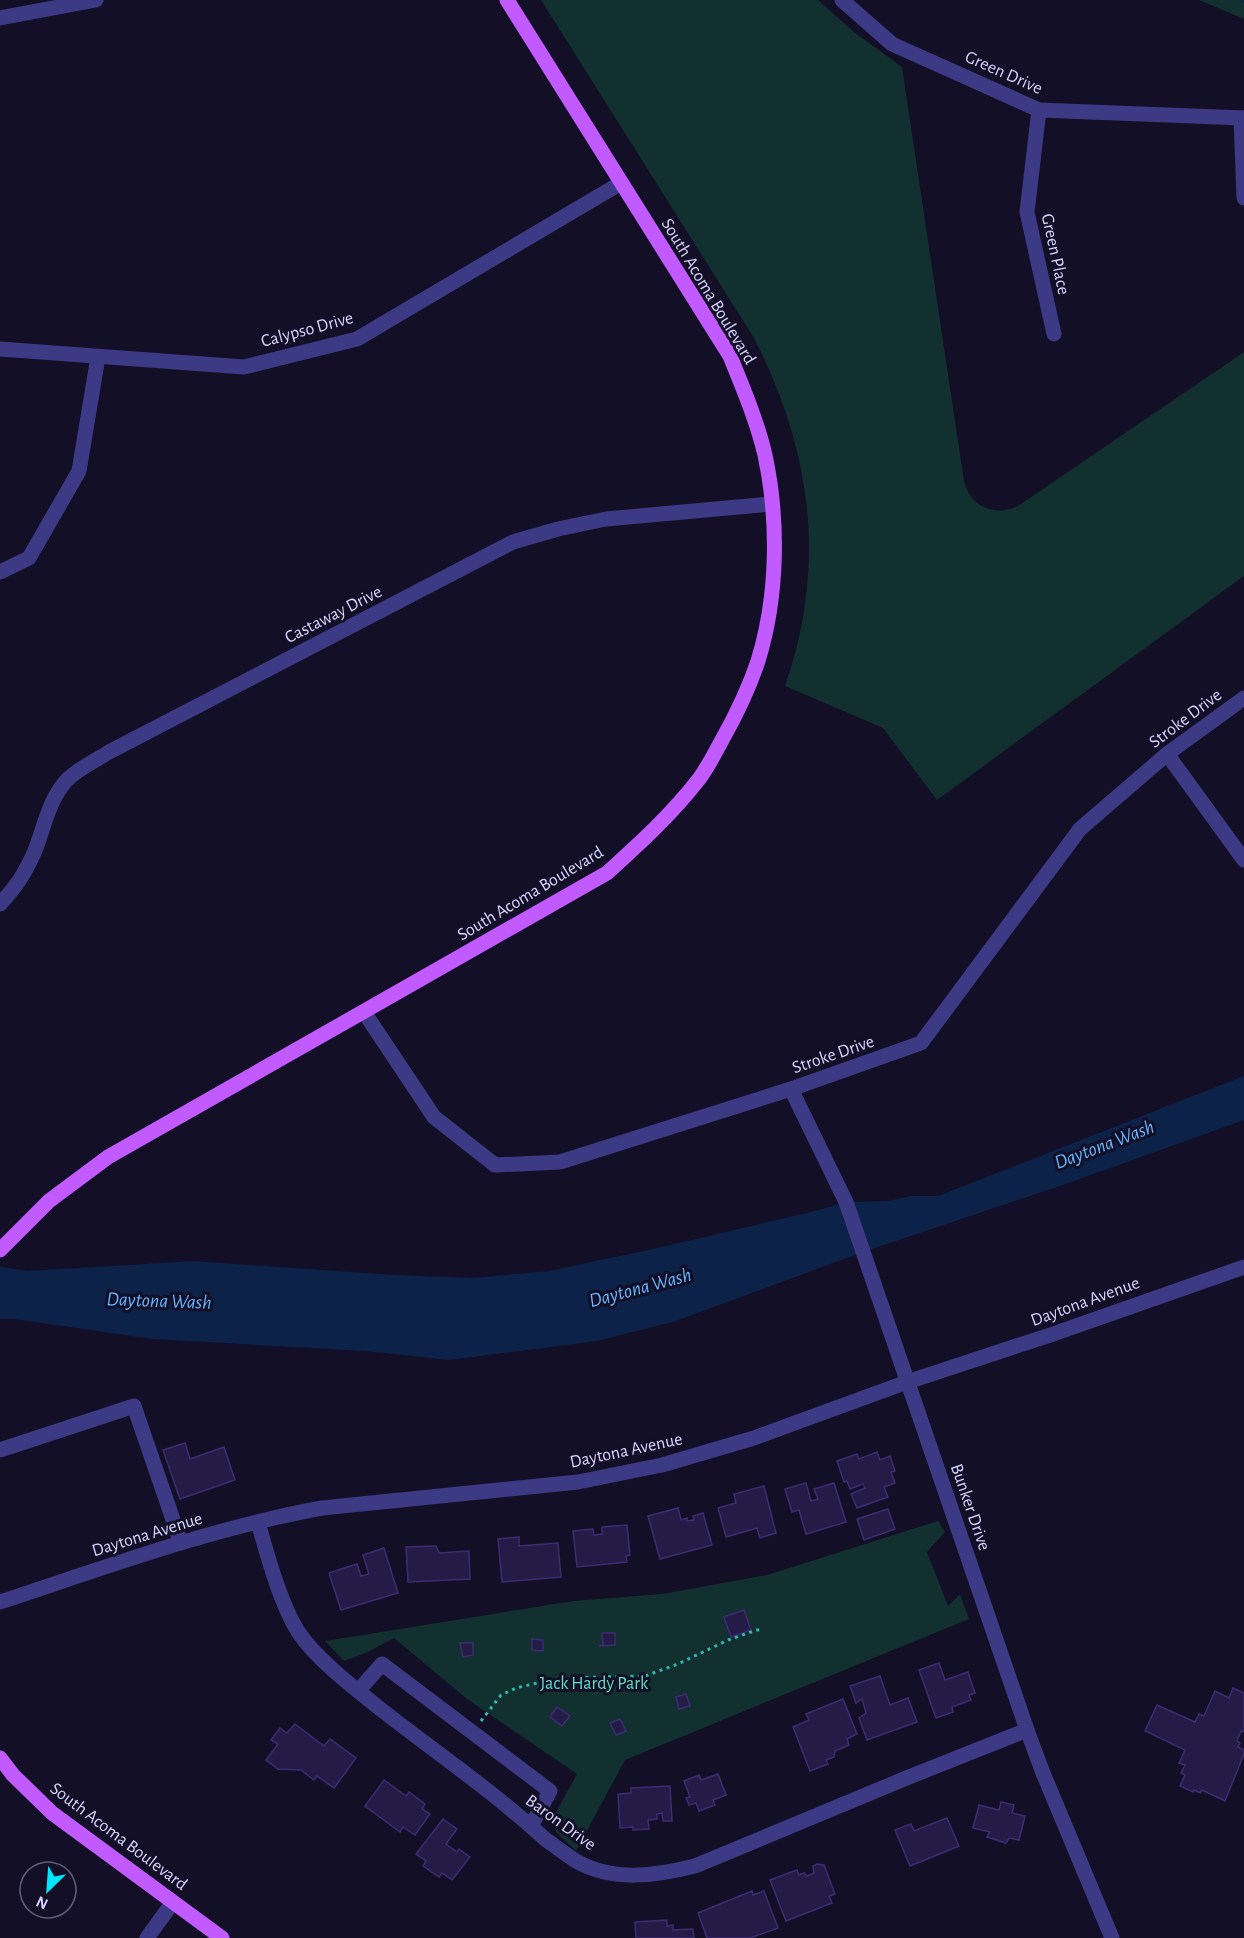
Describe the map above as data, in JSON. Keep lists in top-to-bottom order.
{
  "streets": {
    "main road": ["South Acoma Boulevard"],
    "street": [
      "Green Drive",
      "Green Place",
      "Calypso Drive",
      "Castaway Drive",
      "Stroke Drive",
      "Daytona Avenue",
      "Bunker Drive",
      "Baron Drive"
    ]
  },
  "crossings": [
    ["Green Drive", "Green Place"],
    ["South Acoma Boulevard", "Calypso Drive"],
    ["South Acoma Boulevard", "Castaway Drive"],
    ["South Acoma Boulevard", "Stroke Drive"],
    ["Stroke Drive", "Bunker Drive"],
    ["Daytona Avenue", "Bunker Drive"],
    ["Daytona Avenue", "Baron Drive"],
    ["Bunker Drive", "Baron Drive"]
  ],
  "water": ["Daytona Wash"],
  "parks": ["Jack Hardy Park"],
  "north": "bottom left"
}
